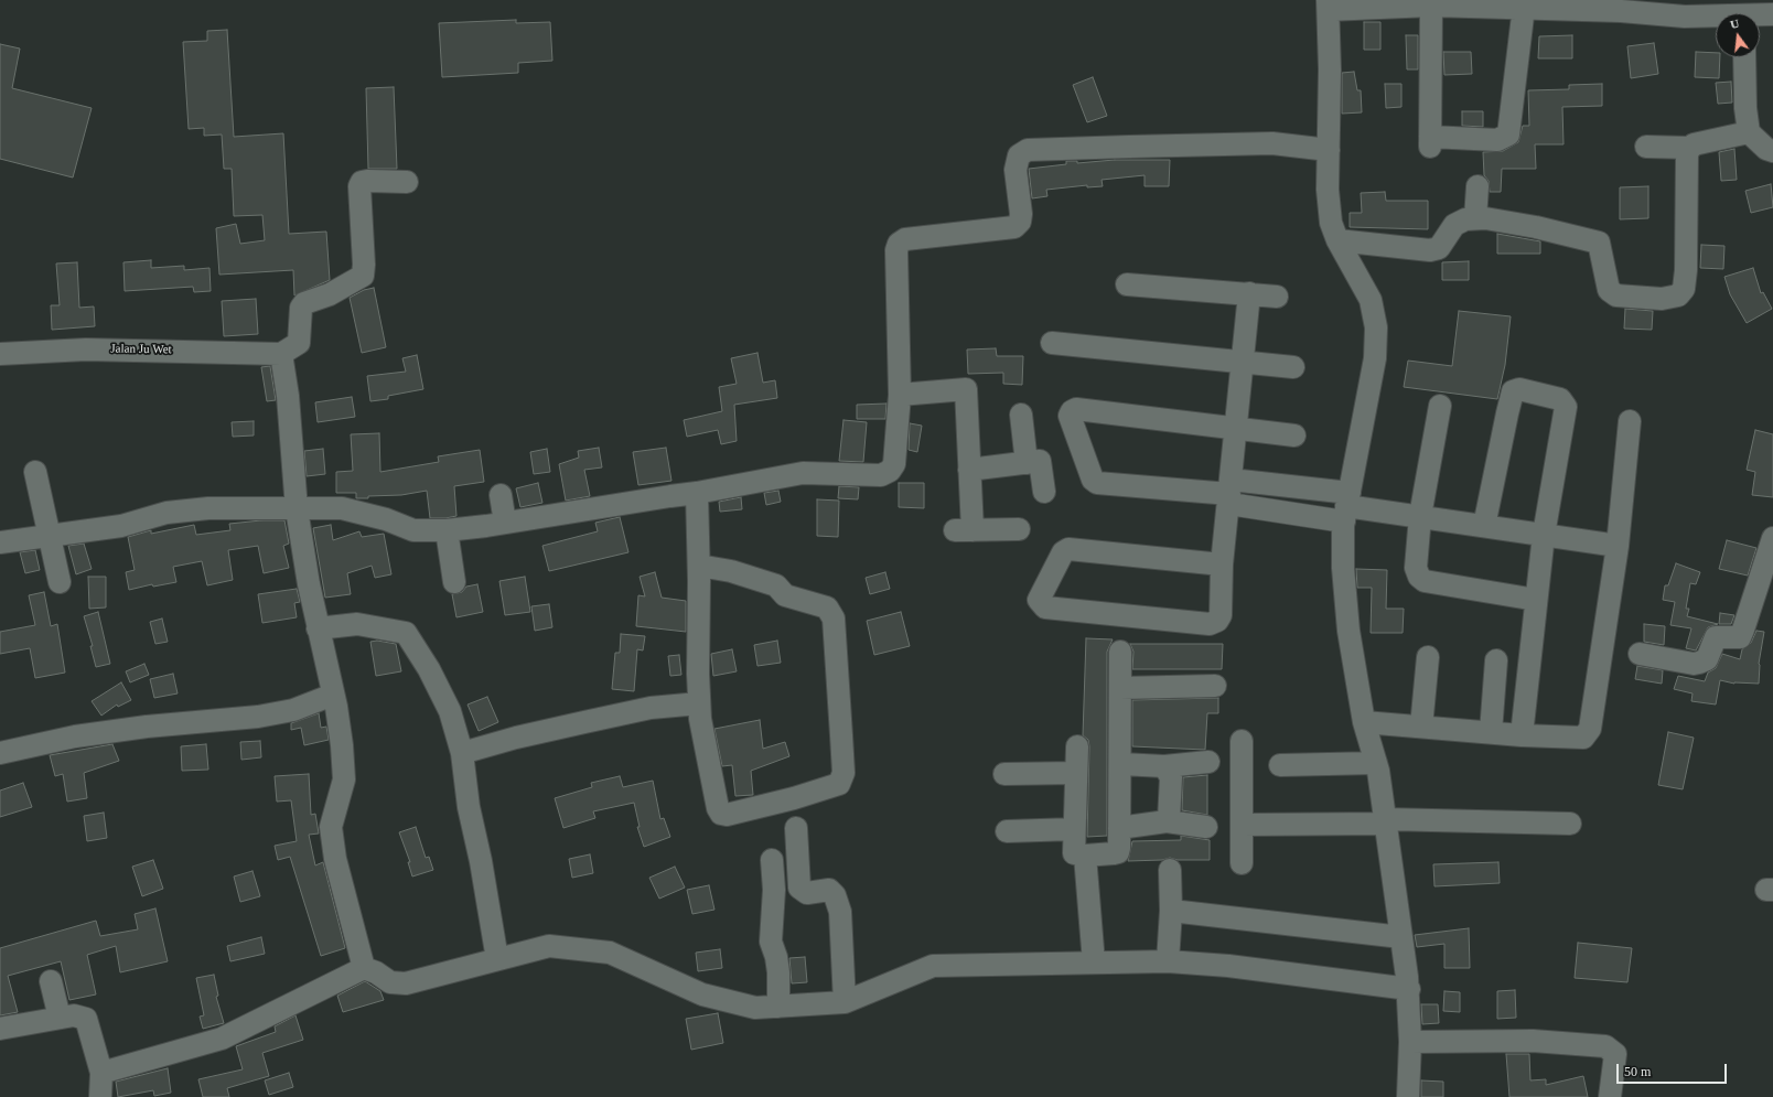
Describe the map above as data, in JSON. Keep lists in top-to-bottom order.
{
  "streets": {
    "street": ["Jalan Ju Wet"]
  },
  "scale_bar": "50 m",
  "north": "top"
}
